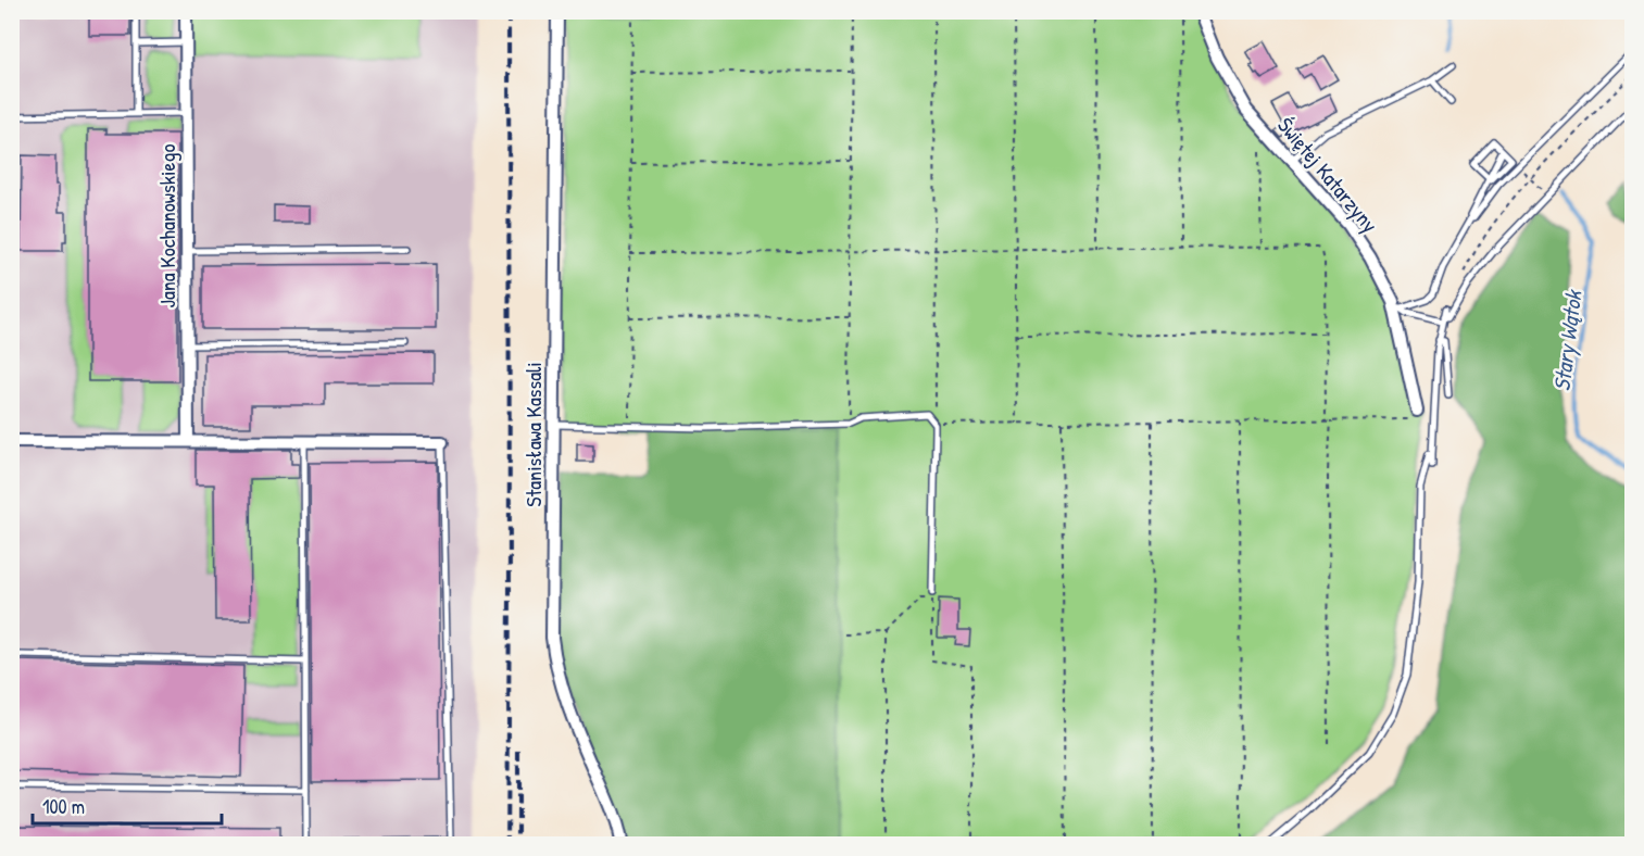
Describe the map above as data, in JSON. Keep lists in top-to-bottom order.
{
  "streets": {
    "street": ["Świętej Katarzyny", "Jana Kochanowskiego", "Stanisława Kassali"]
  },
  "water": ["Stary Wątok"],
  "scale_bar": "100 m"
}
